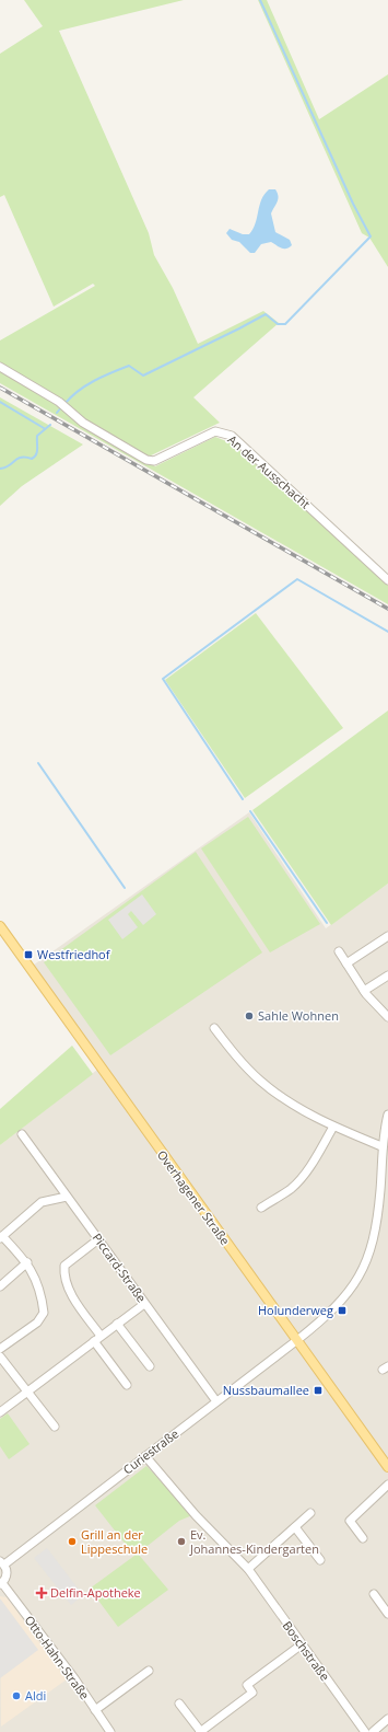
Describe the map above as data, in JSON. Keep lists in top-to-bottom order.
{
  "streets": {
    "main road": ["Overhagener Straße"],
    "street": [
      "An der Ausschacht",
      "Piccard-Straße",
      "Curiestraße",
      "Boschstraße",
      "Otto-Hahn-Straße"
    ]
  },
  "crossings": [
    ["Overhagener Straße", "Curiestraße"],
    ["Piccard-Straße", "Curiestraße"],
    ["Curiestraße", "Boschstraße"]
  ],
  "places": {
    "transit": ["Westfriedhof", "Holunderweg", "Nussbaumallee"],
    "other": [
      "Sahle Wohnen",
      "Grill an der Lippeschule",
      "Ev. Johannes-Kindergarten",
      "Aldi"
    ],
    "health": ["Delfin-Apotheke"]
  }
}
